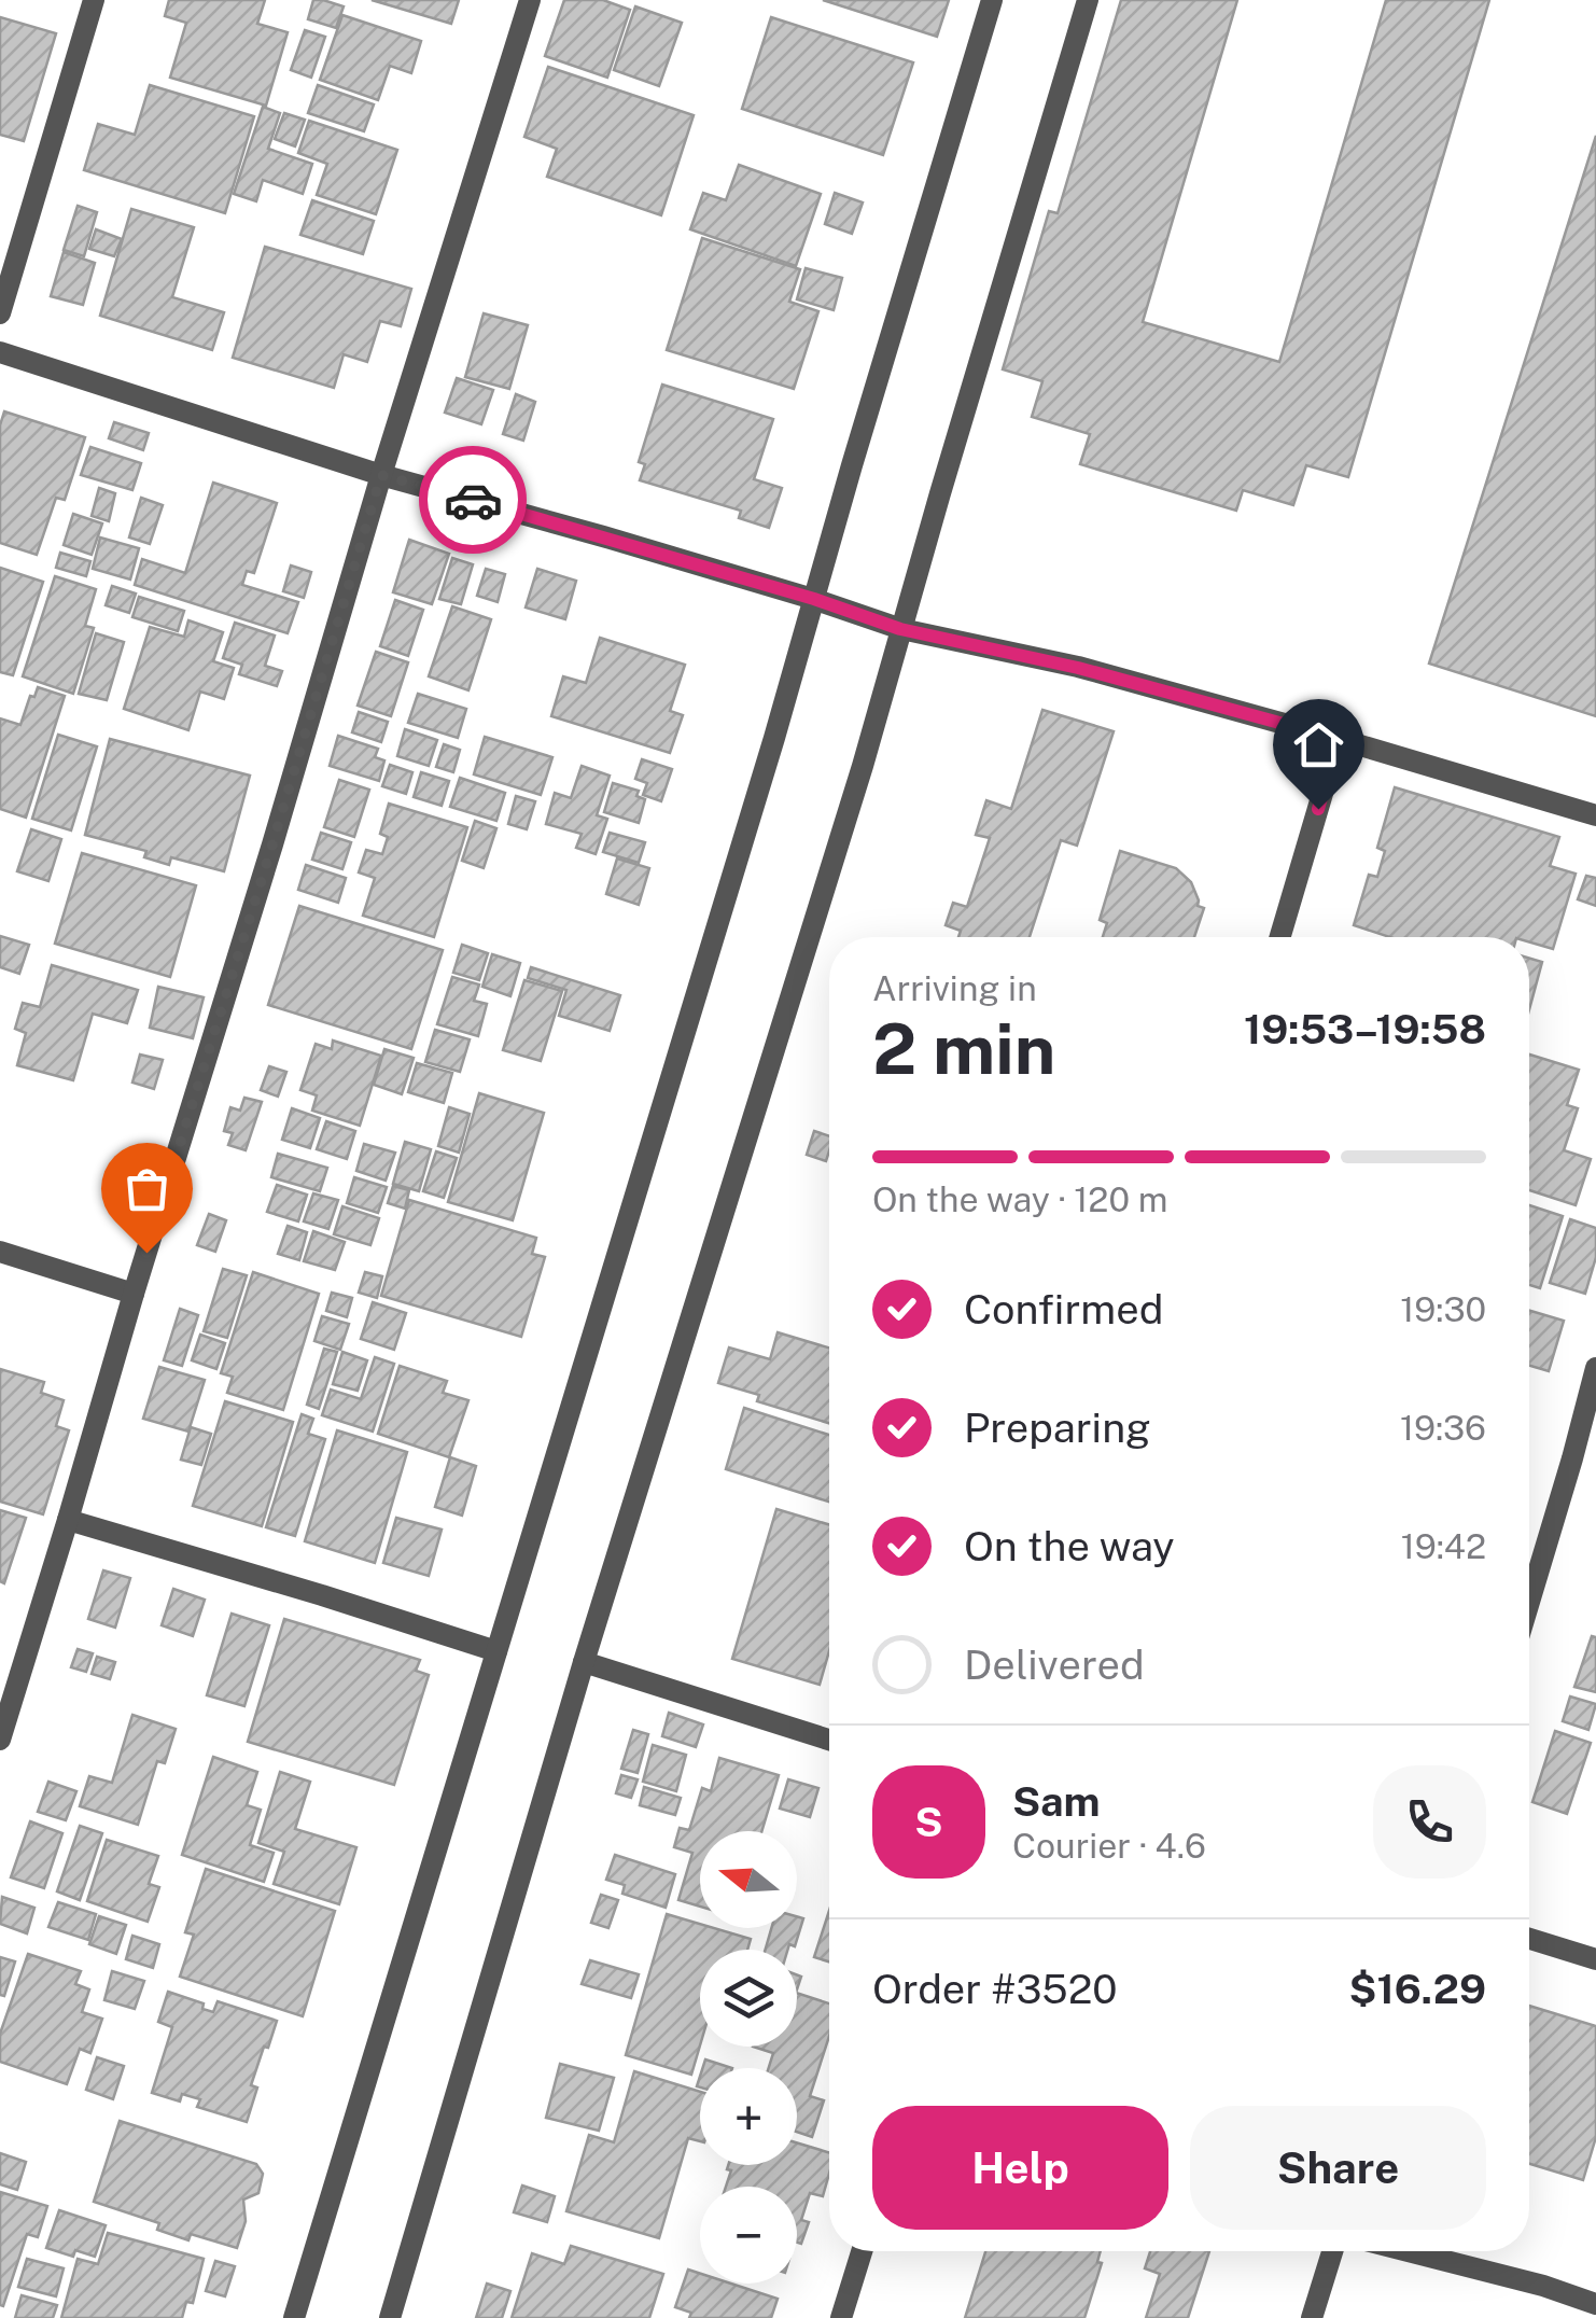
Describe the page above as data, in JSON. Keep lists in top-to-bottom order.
{
  "north": "left",
  "page": {
    "heading": ["2 min", "Arriving in", "19:53–19:58"],
    "panel": [
      "Sam",
      "Courier · 4.6",
      "Order #3520",
      "$16.29"
    ],
    "bar": "On the way · 120 m",
    "list": [
      ["Confirmed", "19:30"],
      ["Preparing", "19:36"],
      ["On the way", "19:42"],
      "Delivered"
    ],
    "round": "S",
    "map_buttons": ["+", "−"],
    "buttons": ["Help", "Share"]
  }
}
